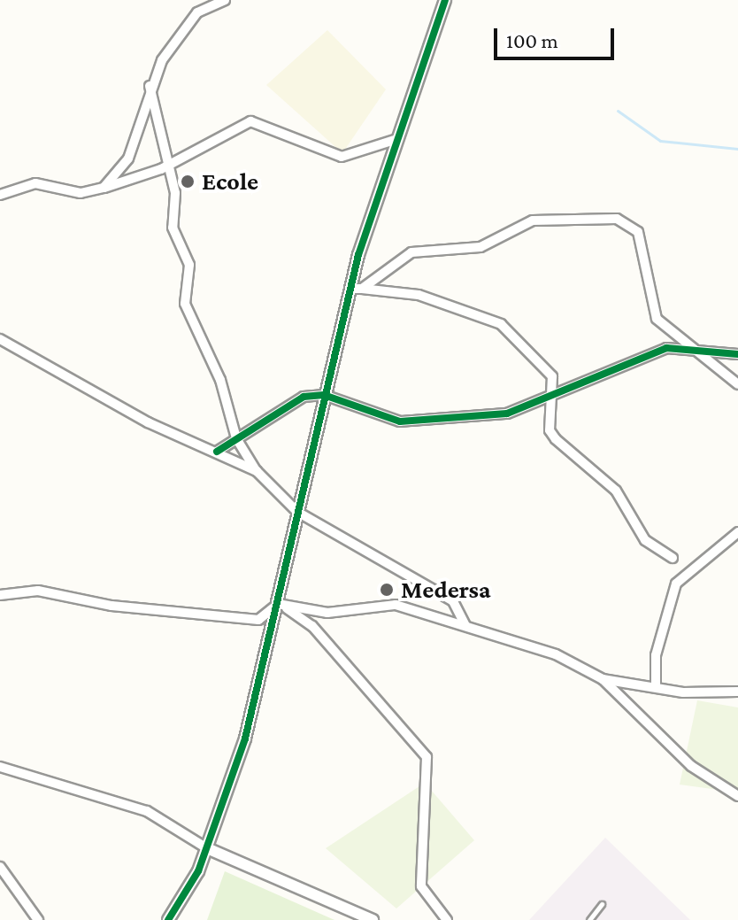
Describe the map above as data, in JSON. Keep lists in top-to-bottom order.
{
  "places": ["Ecole", "Medersa"],
  "scale_bar": "100 m"
}
